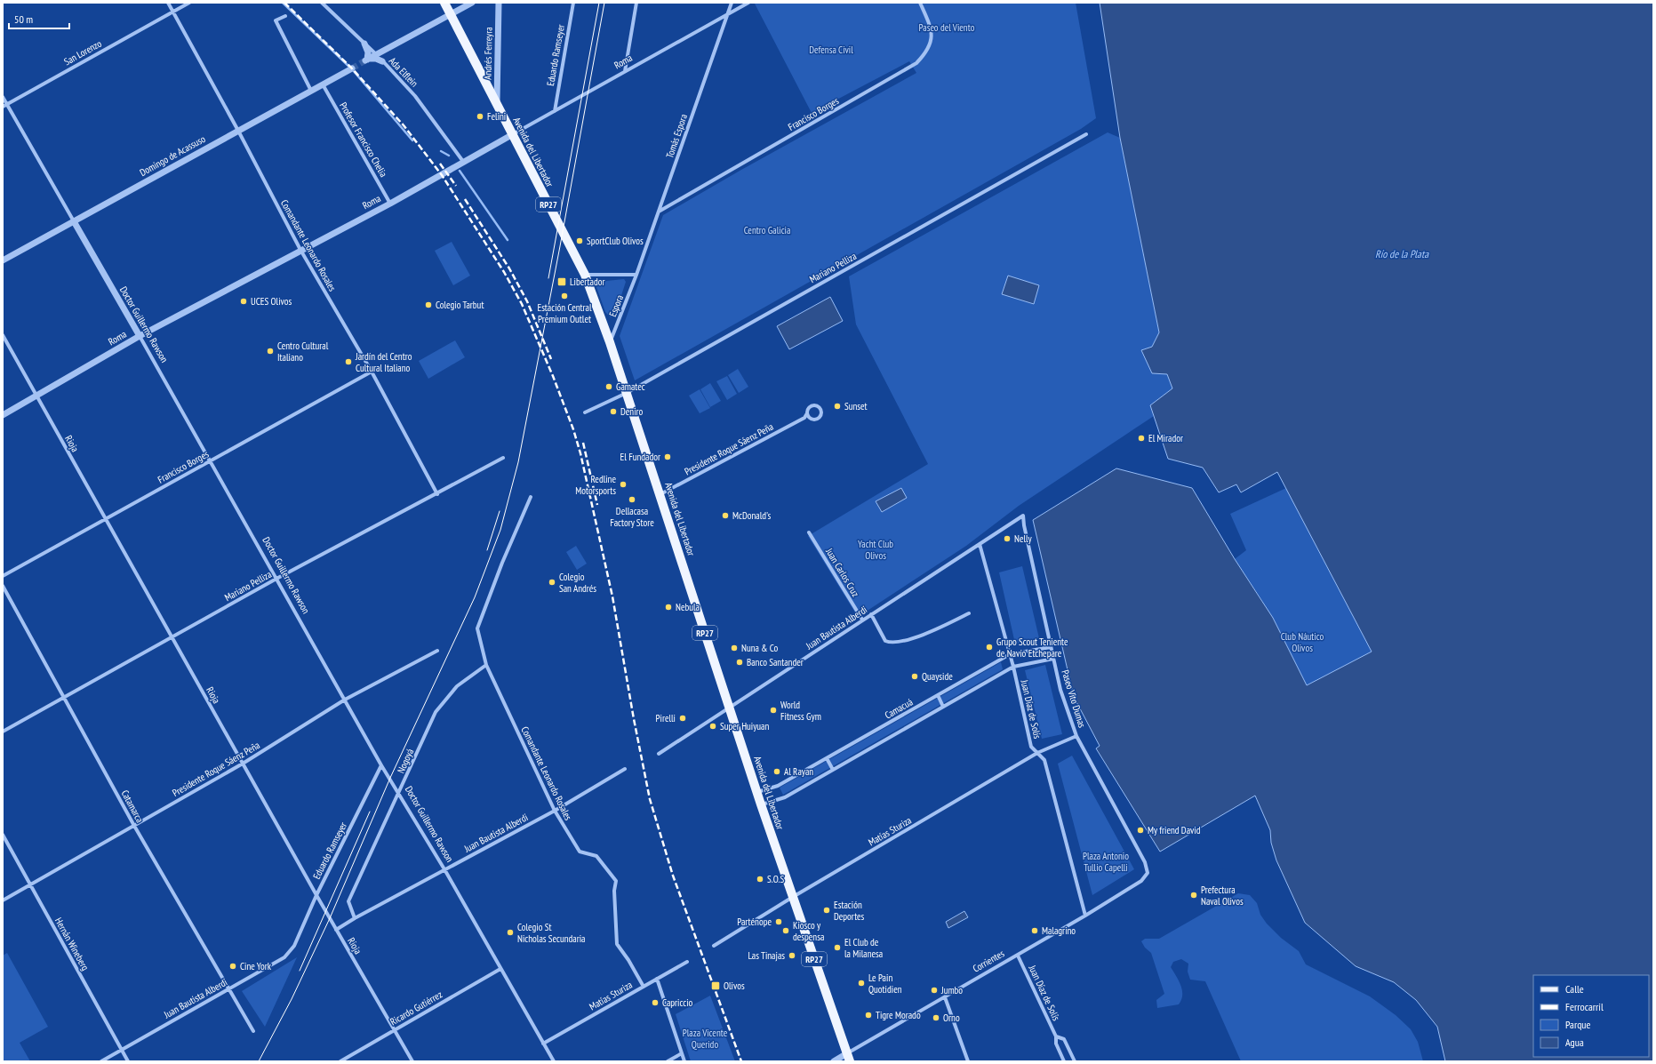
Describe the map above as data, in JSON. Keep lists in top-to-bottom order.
{
  "streets": {
    "main road": ["Avenida del Libertador", "RP27"],
    "street": [
      "San Lorenzo",
      "Andrés Ferreyra",
      "Eduardo Ramseyer",
      "Roma",
      "Ada Elflein",
      "Francisco Borges",
      "Tomás Espora",
      "Profesor Francisco Chelia",
      "Domingo de Acassuso",
      "Comandante Leonardo Rosales",
      "Mariano Pelliza",
      "Espora",
      "Doctor Guillermo Rawson",
      "Rioja",
      "Presidente Roque Sáenz Peña",
      "Juan Carlos Cruz",
      "Juan Bautista Alberdi",
      "Paseo Vito Dumas",
      "Camacuá",
      "Juan Díaz de Solís",
      "Nogoyá",
      "Catamarca",
      "Matías Sturiza",
      "Hernán Wineberg",
      "Corrientes",
      "Ricardo Gutiérrez"
    ]
  },
  "crossings": [
    ["San Lorenzo", "Comandante Leonardo Rosales"],
    ["San Lorenzo", "Doctor Guillermo Rawson"],
    ["Andrés Ferreyra", "Avenida del Libertador"],
    ["Eduardo Ramseyer", "Roma"],
    ["Eduardo Ramseyer", "Doctor Guillermo Rawson"],
    ["Eduardo Ramseyer", "Rioja"],
    ["Eduardo Ramseyer", "Juan Bautista Alberdi"],
    ["Roma", "Ada Elflein"],
    ["Roma", "Tomás Espora"],
    ["Roma", "Profesor Francisco Chelia"],
    ["Roma", "Avenida del Libertador"],
    ["Roma", "Comandante Leonardo Rosales"],
    ["Roma", "Doctor Guillermo Rawson"],
    ["Roma", "Rioja"],
    ["Francisco Borges", "Tomás Espora"],
    ["Francisco Borges", "Comandante Leonardo Rosales"],
    ["Francisco Borges", "Doctor Guillermo Rawson"],
    ["Francisco Borges", "Rioja"],
    ["Tomás Espora", "Espora"],
    ["Profesor Francisco Chelia", "Domingo de Acassuso"],
    ["Avenida del Libertador", "Mariano Pelliza"],
    ["Avenida del Libertador", "Espora"],
    ["Avenida del Libertador", "Presidente Roque Sáenz Peña"],
    ["Avenida del Libertador", "Juan Bautista Alberdi"],
    ["Avenida del Libertador", "Camacuá"],
    ["Avenida del Libertador", "Matías Sturiza"],
    ["Avenida del Libertador", "Corrientes"],
    ["Domingo de Acassuso", "Comandante Leonardo Rosales"],
    ["Domingo de Acassuso", "Doctor Guillermo Rawson"],
    ["Comandante Leonardo Rosales", "Mariano Pelliza"],
    ["Comandante Leonardo Rosales", "Juan Bautista Alberdi"],
    ["Comandante Leonardo Rosales", "Nogoyá"],
    ["Comandante Leonardo Rosales", "Matías Sturiza"],
    ["Mariano Pelliza", "Doctor Guillermo Rawson"],
    ["Mariano Pelliza", "Rioja"],
    ["Mariano Pelliza", "Catamarca"],
    ["Doctor Guillermo Rawson", "Presidente Roque Sáenz Peña"],
    ["Doctor Guillermo Rawson", "Juan Bautista Alberdi"],
    ["Doctor Guillermo Rawson", "Nogoyá"],
    ["Doctor Guillermo Rawson", "Matías Sturiza"],
    ["Doctor Guillermo Rawson", "Ricardo Gutiérrez"],
    ["Rioja", "Presidente Roque Sáenz Peña"],
    ["Rioja", "Juan Bautista Alberdi"],
    ["Rioja", "Ricardo Gutiérrez"],
    ["Presidente Roque Sáenz Peña", "Catamarca"],
    ["Presidente Roque Sáenz Peña", "Hernán Wineberg"],
    ["Juan Carlos Cruz", "Juan Bautista Alberdi"],
    ["Juan Bautista Alberdi", "Paseo Vito Dumas"],
    ["Juan Bautista Alberdi", "Juan Díaz de Solís"],
    ["Juan Bautista Alberdi", "Nogoyá"],
    ["Juan Bautista Alberdi", "Catamarca"],
    ["Juan Bautista Alberdi", "Hernán Wineberg"],
    ["Paseo Vito Dumas", "Camacuá"],
    ["Paseo Vito Dumas", "Matías Sturiza"],
    ["Paseo Vito Dumas", "Corrientes"],
    ["Camacuá", "Juan Díaz de Solís"],
    ["Juan Díaz de Solís", "Matías Sturiza"],
    ["Juan Díaz de Solís", "Corrientes"]
  ],
  "water": ["Río de la Plata"],
  "parks": [
    "Paseo del Viento",
    "Defensa Civil",
    "Centro Galicia",
    "Yacht Club Olivos",
    "Club Náutico Olivos",
    "Plaza Antonio Tullio Capelli",
    "Plaza Vicente Querido"
  ],
  "places": {
    "other": [
      "Felini",
      "SportClub Olivos",
      "Estación Central Premium Outlet",
      "UCES Olivos",
      "Colegio Tarbut",
      "Centro Cultural Italiano",
      "Jardín del Centro Cultural Italiano",
      "Gamatec",
      "Sunset",
      "Deniro",
      "El Mirador",
      "El Fundador",
      "Redline Motorsports",
      "Dellacasa Factory Store",
      "McDonald's",
      "Nelly",
      "Colegio San Andrés",
      "Nebula",
      "Grupo Scout Teniente de Navío Etchepare",
      "Nuna & Co",
      "Banco Santander",
      "Quayside",
      "World Fitness Gym",
      "Pirelli",
      "Super Huiyuan",
      "Al Rayan",
      "My friend David",
      "S.O.S",
      "Prefectura Naval Olivos",
      "Estación Deportes",
      "Parténope",
      "Kiosco y despensa",
      "Malagrino",
      "Colegio St Nicholas Secundaria",
      "El Club de la Milanesa",
      "Las Tinajas",
      "Cine York",
      "Le Pain Quotidien",
      "Jumbo",
      "Capriccio",
      "Tigre Morado",
      "Orno"
    ],
    "transit": ["Libertador", "Olivos"]
  },
  "legend": [
    "Calle",
    "Ferrocarril",
    "Parque",
    "Agua"
  ],
  "scale_bar": "50 m"
}
